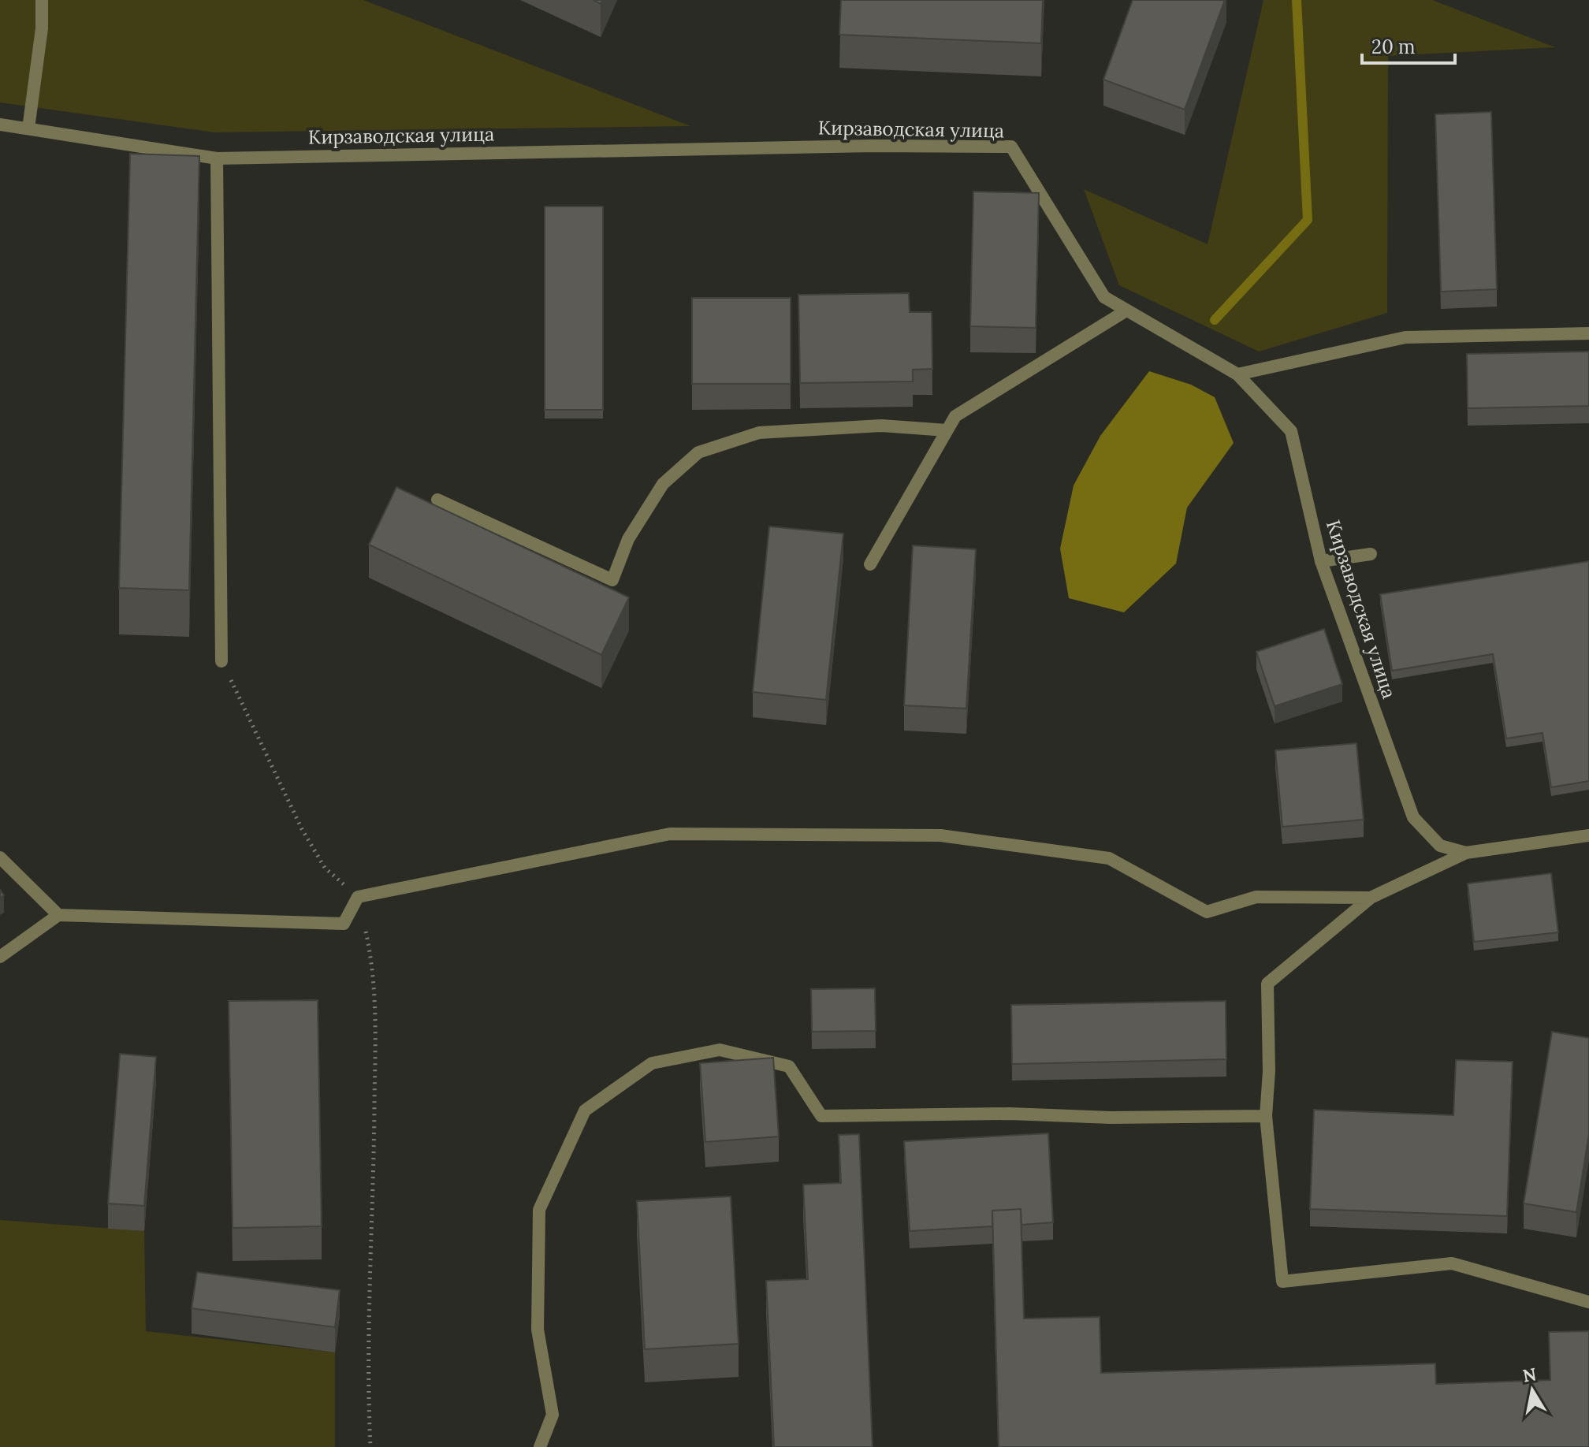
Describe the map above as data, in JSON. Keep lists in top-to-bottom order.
{
  "streets": {
    "street": ["Кирзаводская улица"]
  },
  "scale_bar": "20 m",
  "north": "top"
}
